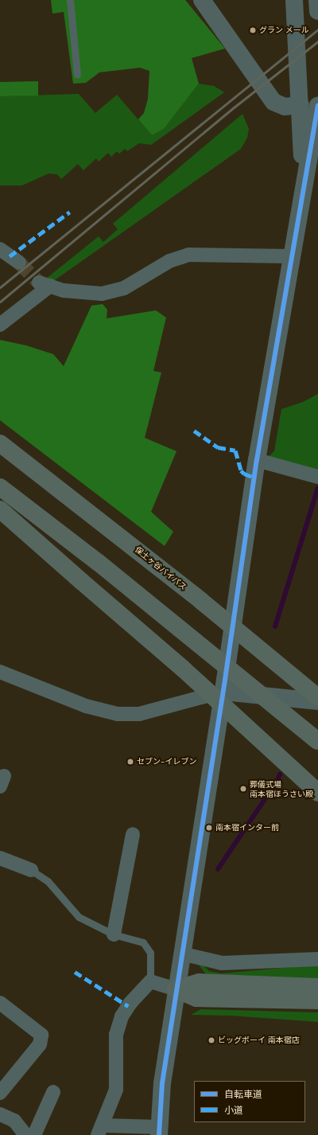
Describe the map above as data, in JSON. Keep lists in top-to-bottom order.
{
  "streets": {
    "highway": ["保土ヶ谷バイパス"]
  },
  "places": [
    "グラン メール",
    "セブン-イレブン",
    "葬儀式場 南本宿ほうさい殿",
    "南本宿インター前",
    "ビッグボーイ 南本宿店"
  ],
  "legend": ["自転車道", "小道"]
}
